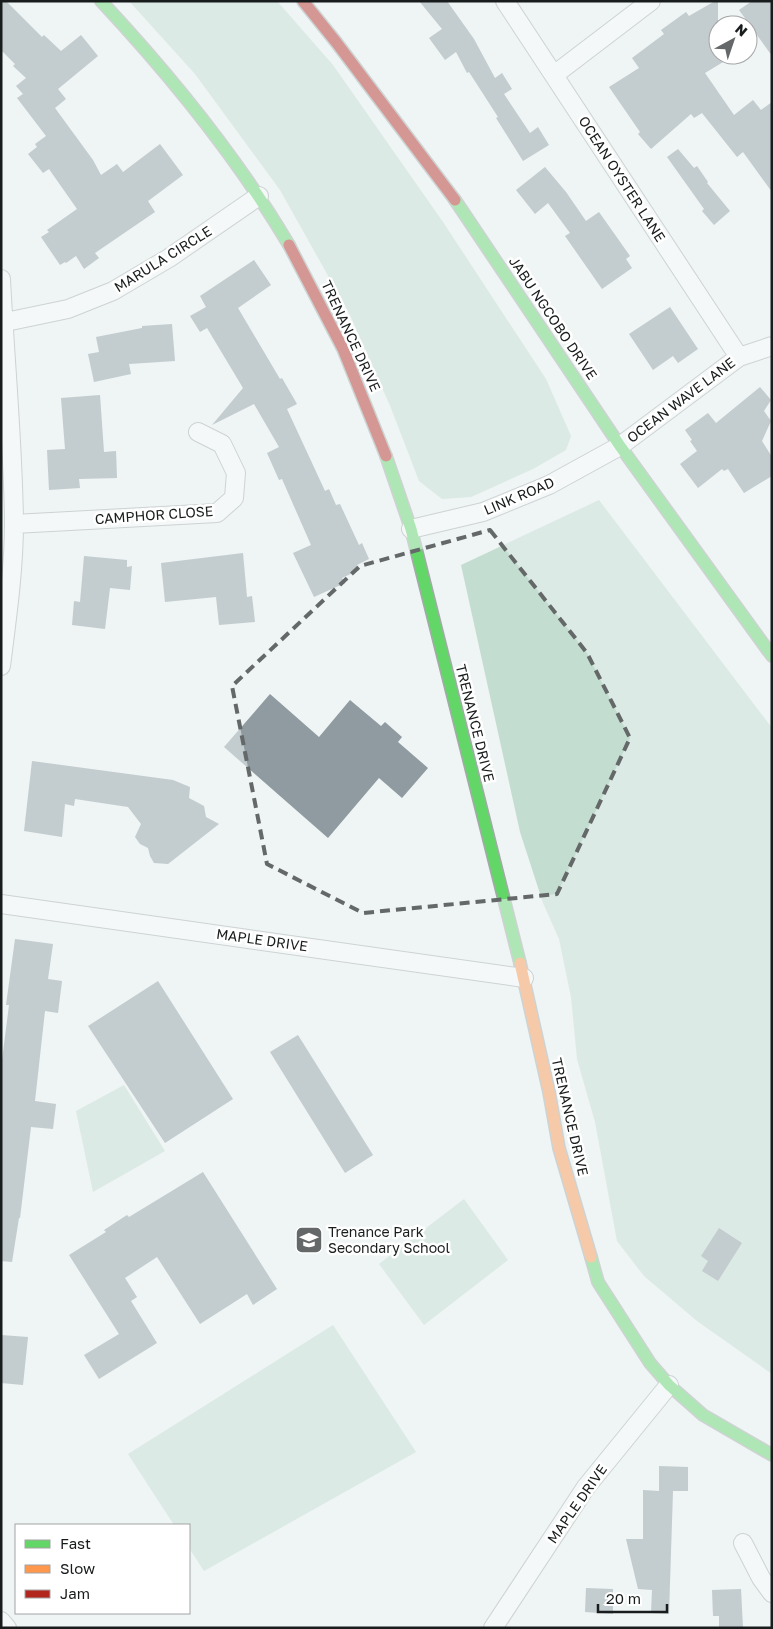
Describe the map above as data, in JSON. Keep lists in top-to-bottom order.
{
  "streets": {
    "street": [
      "OCEAN OYSTER LANE",
      "MARULA CIRCLE",
      "JABU NGCOBO DRIVE",
      "TRENANCE DRIVE",
      "OCEAN WAVE LANE",
      "LINK ROAD",
      "CAMPHOR CLOSE",
      "MAPLE DRIVE"
    ]
  },
  "crossings": [
    ["OCEAN OYSTER LANE", "OCEAN WAVE LANE"],
    ["MARULA CIRCLE", "TRENANCE DRIVE"],
    ["JABU NGCOBO DRIVE", "OCEAN WAVE LANE"],
    ["JABU NGCOBO DRIVE", "LINK ROAD"],
    ["TRENANCE DRIVE", "LINK ROAD"],
    ["TRENANCE DRIVE", "MAPLE DRIVE"],
    ["OCEAN WAVE LANE", "LINK ROAD"]
  ],
  "places": {
    "school or university": ["Trenance Park Secondary School"]
  },
  "legend": ["Fast", "Slow", "Jam"],
  "scale_bar": "20 m",
  "north": "top right"
}
